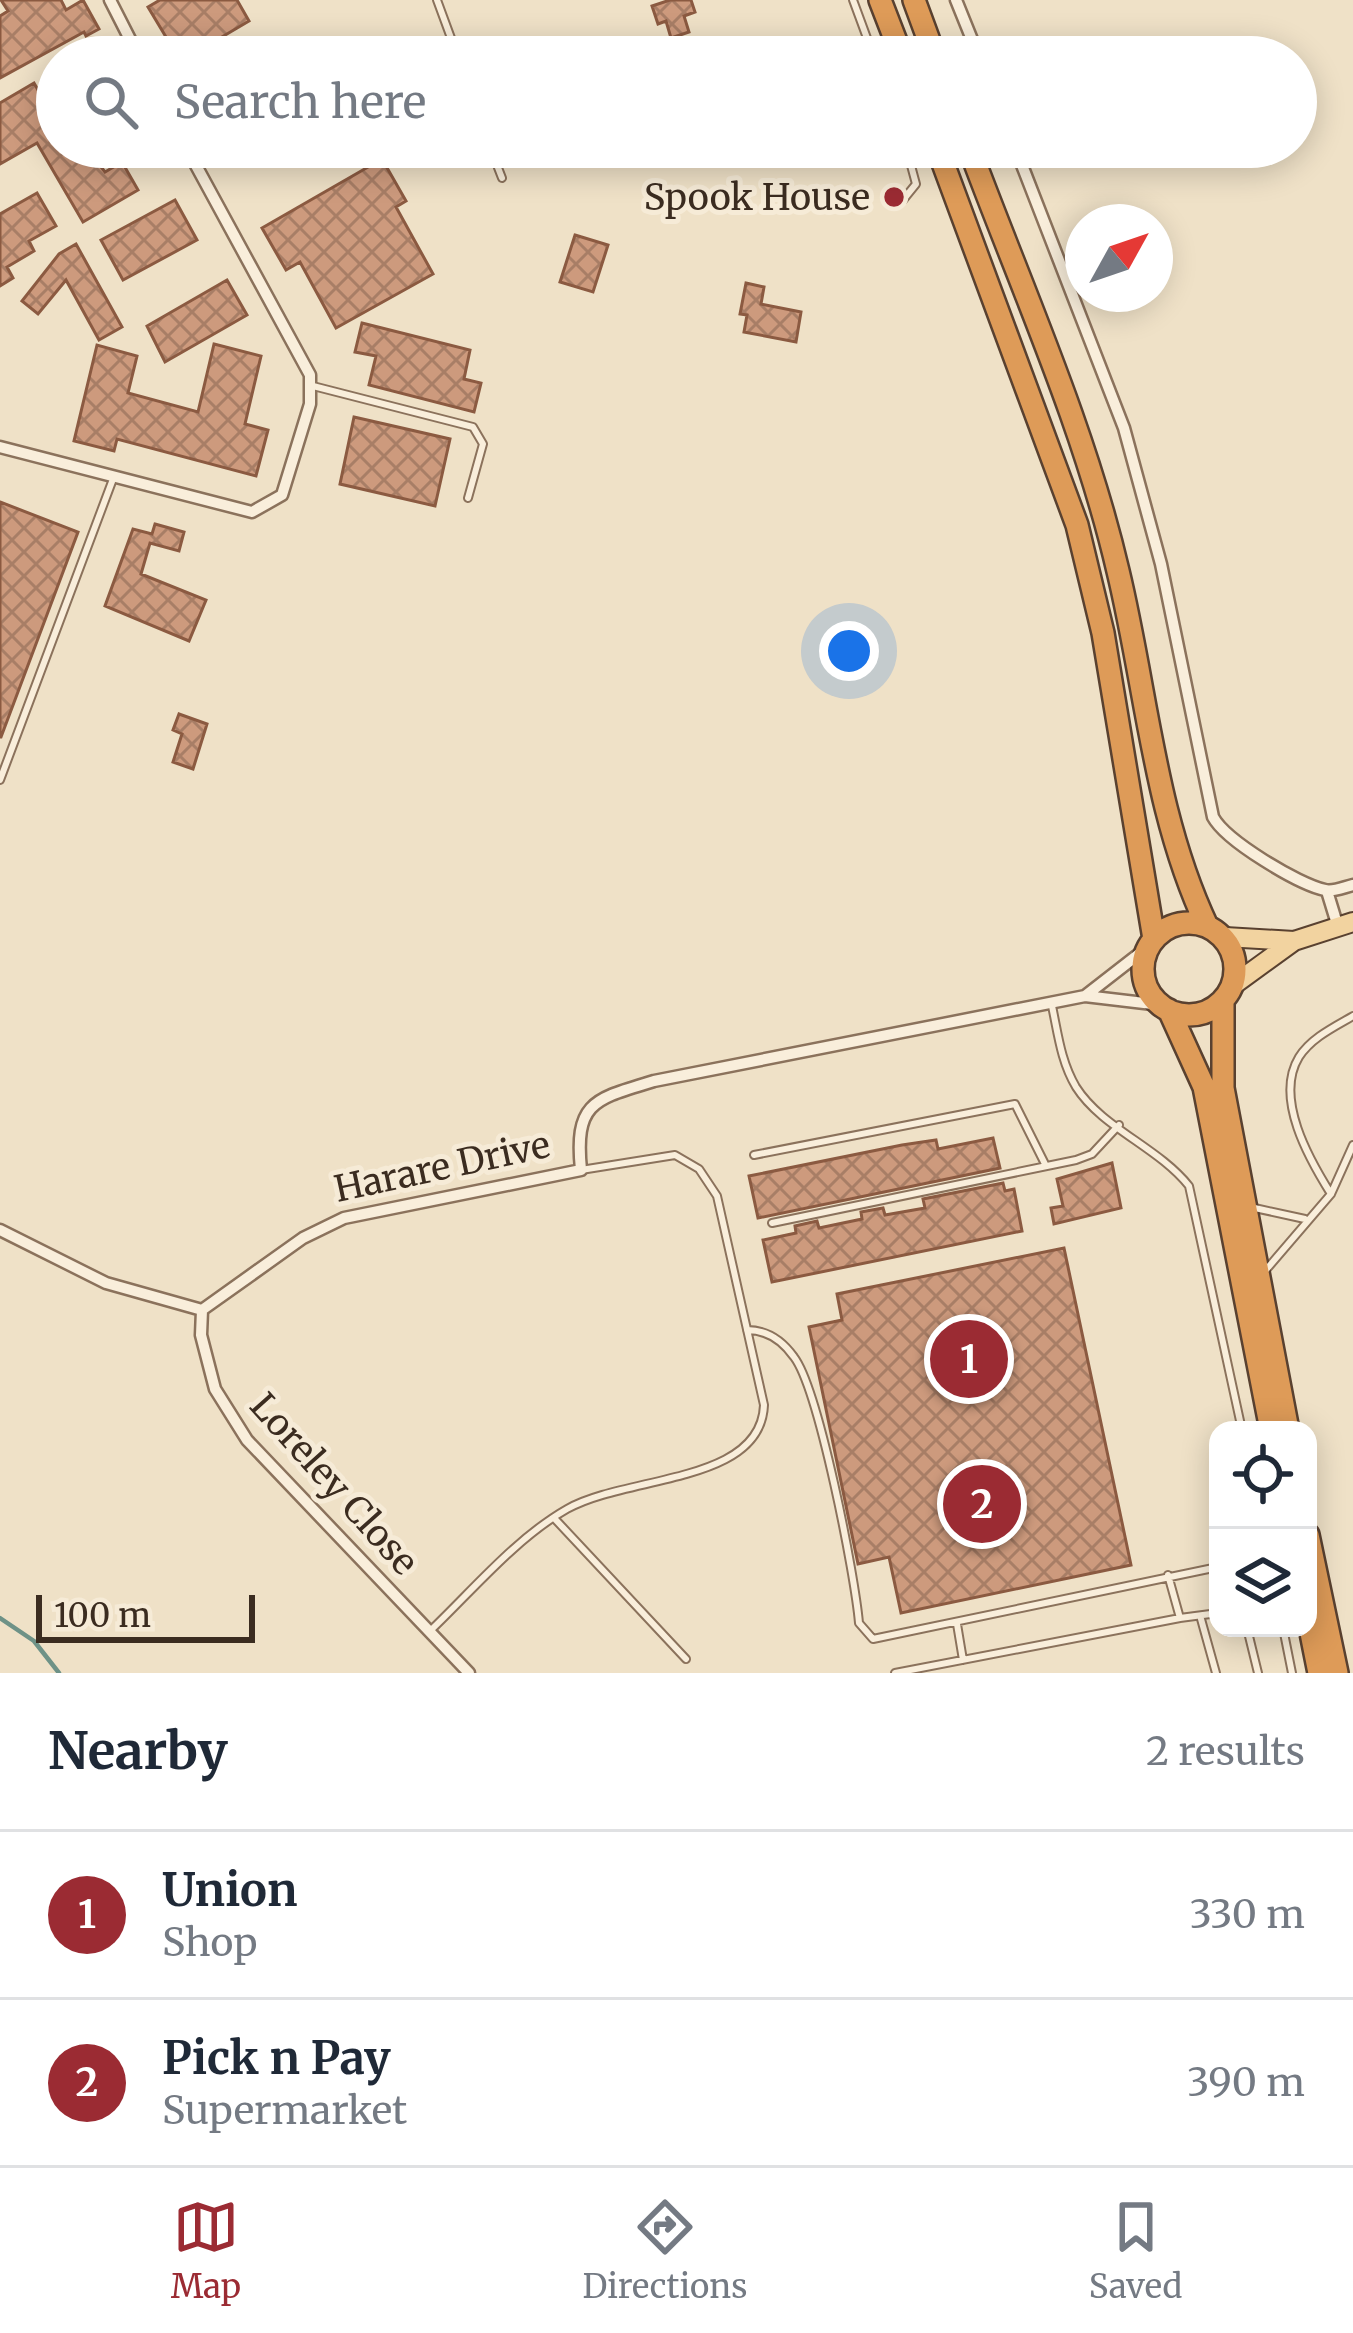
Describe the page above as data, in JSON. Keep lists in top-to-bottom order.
{
  "streets": {
    "street": ["Harare Drive", "Loreley Close"]
  },
  "crossings": [
    ["Harare Drive", "Loreley Close"]
  ],
  "places": ["Spook House"],
  "scale_bar": "100 m",
  "north": "top right",
  "page": {
    "search": "Search here",
    "pins": ["1", "2"],
    "scale": "100 m",
    "heading": ["Nearby", "2 results"],
    "list": [
      {
        "mark": "1",
        "name": "Union",
        "note": "Shop",
        "value": "330 m"
      },
      {
        "mark": "2",
        "name": "Pick n Pay",
        "note": "Supermarket",
        "value": "390 m"
      }
    ],
    "nav": ["Map", "Directions", "Saved"]
  }
}
